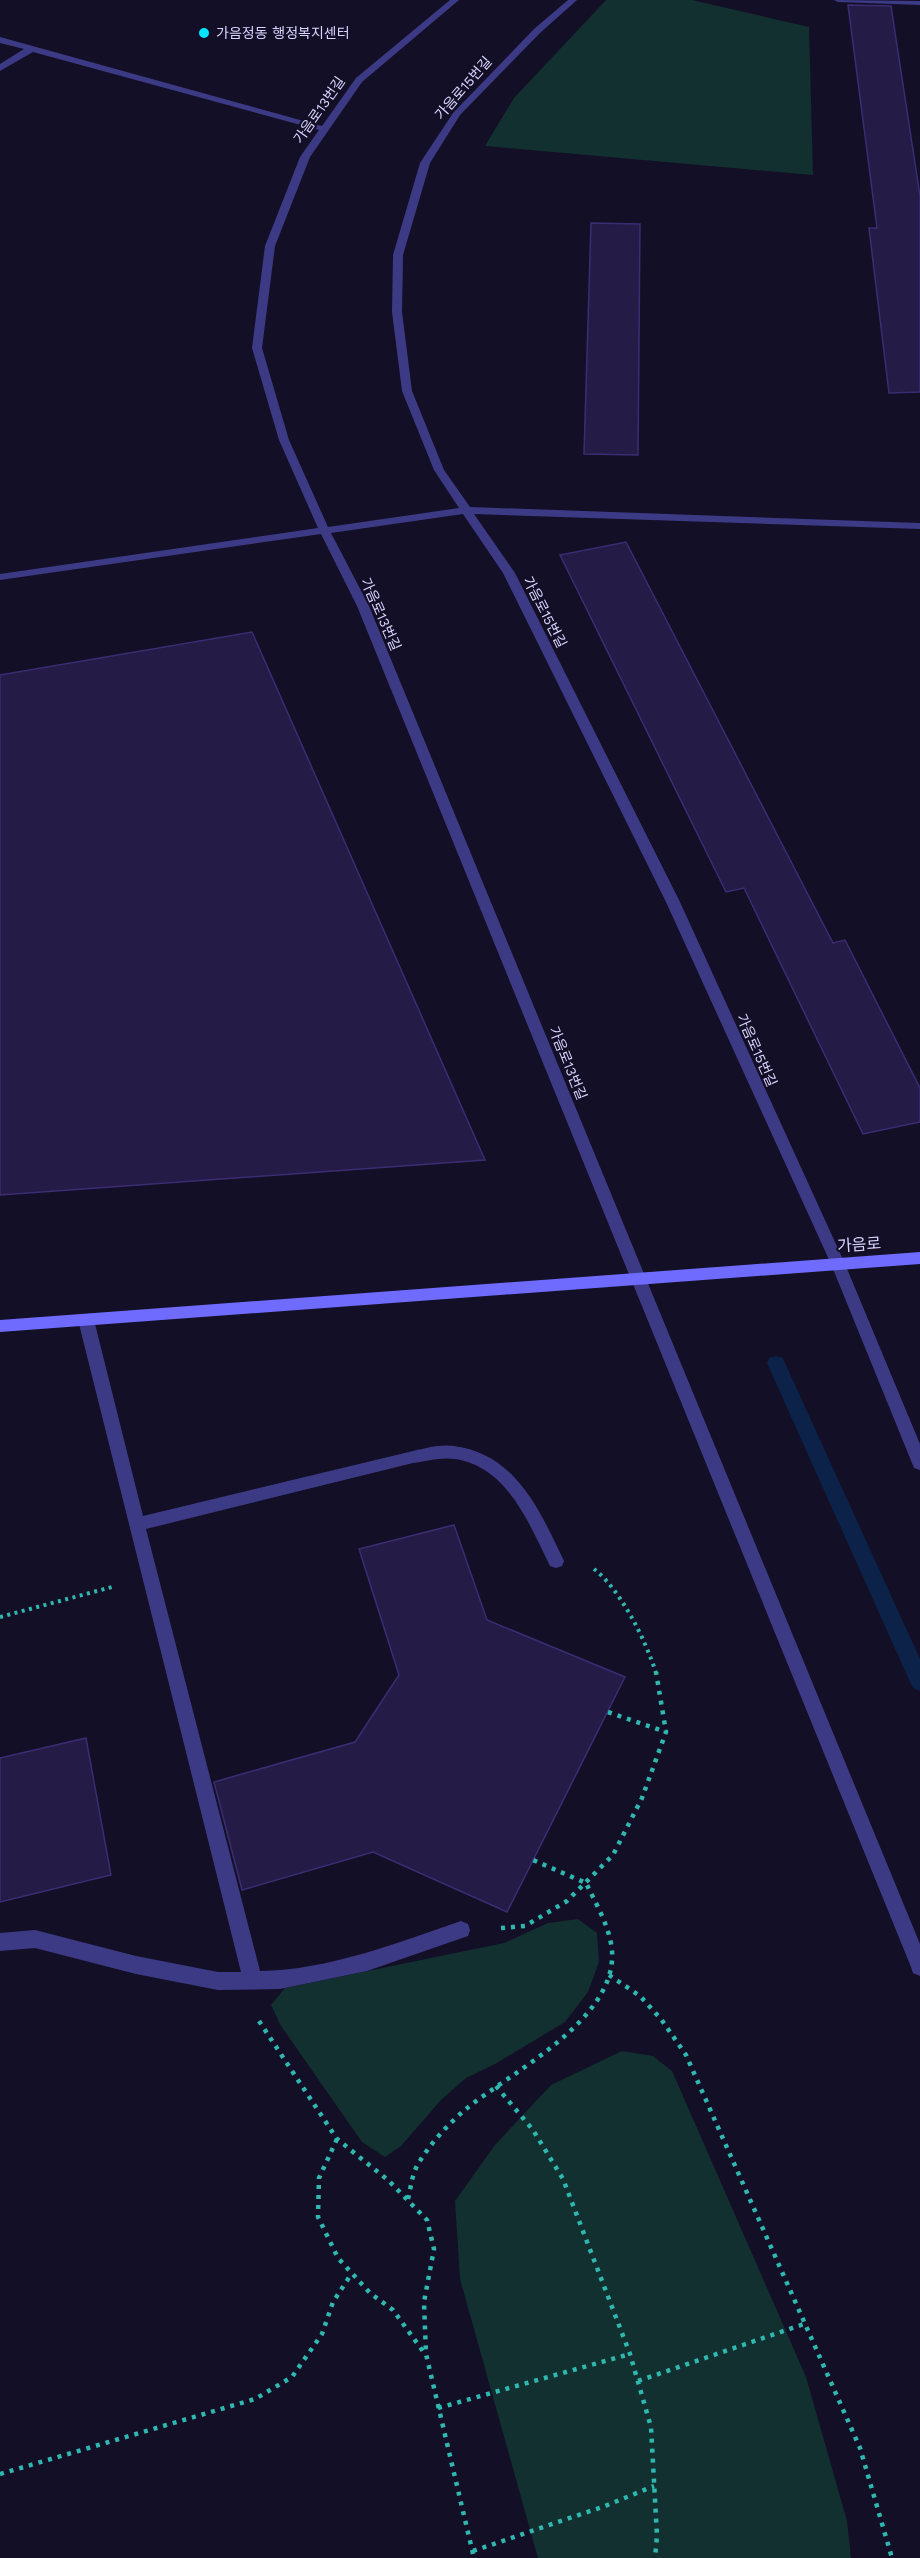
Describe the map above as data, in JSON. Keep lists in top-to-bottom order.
{
  "streets": {
    "street": ["가음로15번길", "가음로13번길", "가음로"]
  },
  "crossings": [
    ["가음로15번길", "가음로"],
    ["가음로13번길", "가음로"]
  ],
  "places": ["가음정동 행정복지센터"]
}
